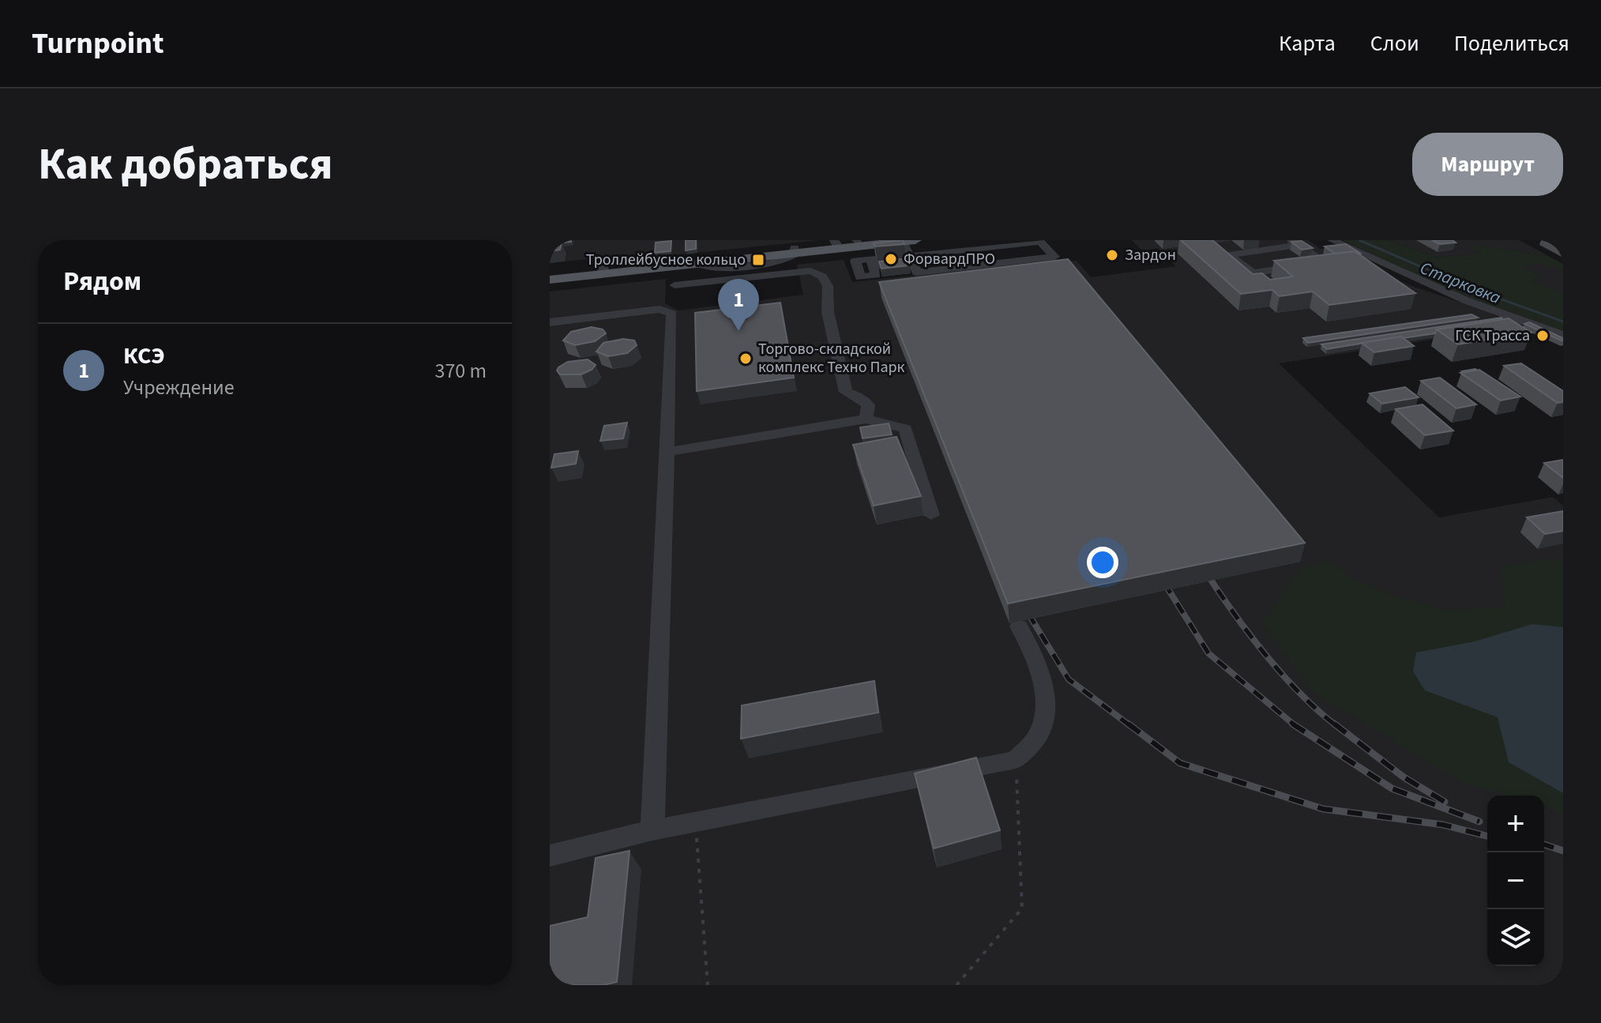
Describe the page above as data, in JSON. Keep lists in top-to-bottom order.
{
  "water": ["Старковка"],
  "places": {
    "other": [
      "Зардон",
      "ФорвардПРО",
      "ГСК Трасса",
      "Торгово-складской комплекс Техно Парк"
    ],
    "transit": ["Троллейбусное кольцо"]
  },
  "page": {
    "header": "Turnpoint",
    "nav": ["Карта", "Слои", "Поделиться"],
    "buttons": "Маршрут",
    "title": "Как добраться",
    "heading": "Рядом",
    "pins": "1",
    "list": [
      {
        "mark": "1",
        "name": "КСЭ",
        "note": "Учреждение",
        "value": "370 m"
      }
    ],
    "map_buttons": ["+", "−"]
  }
}
